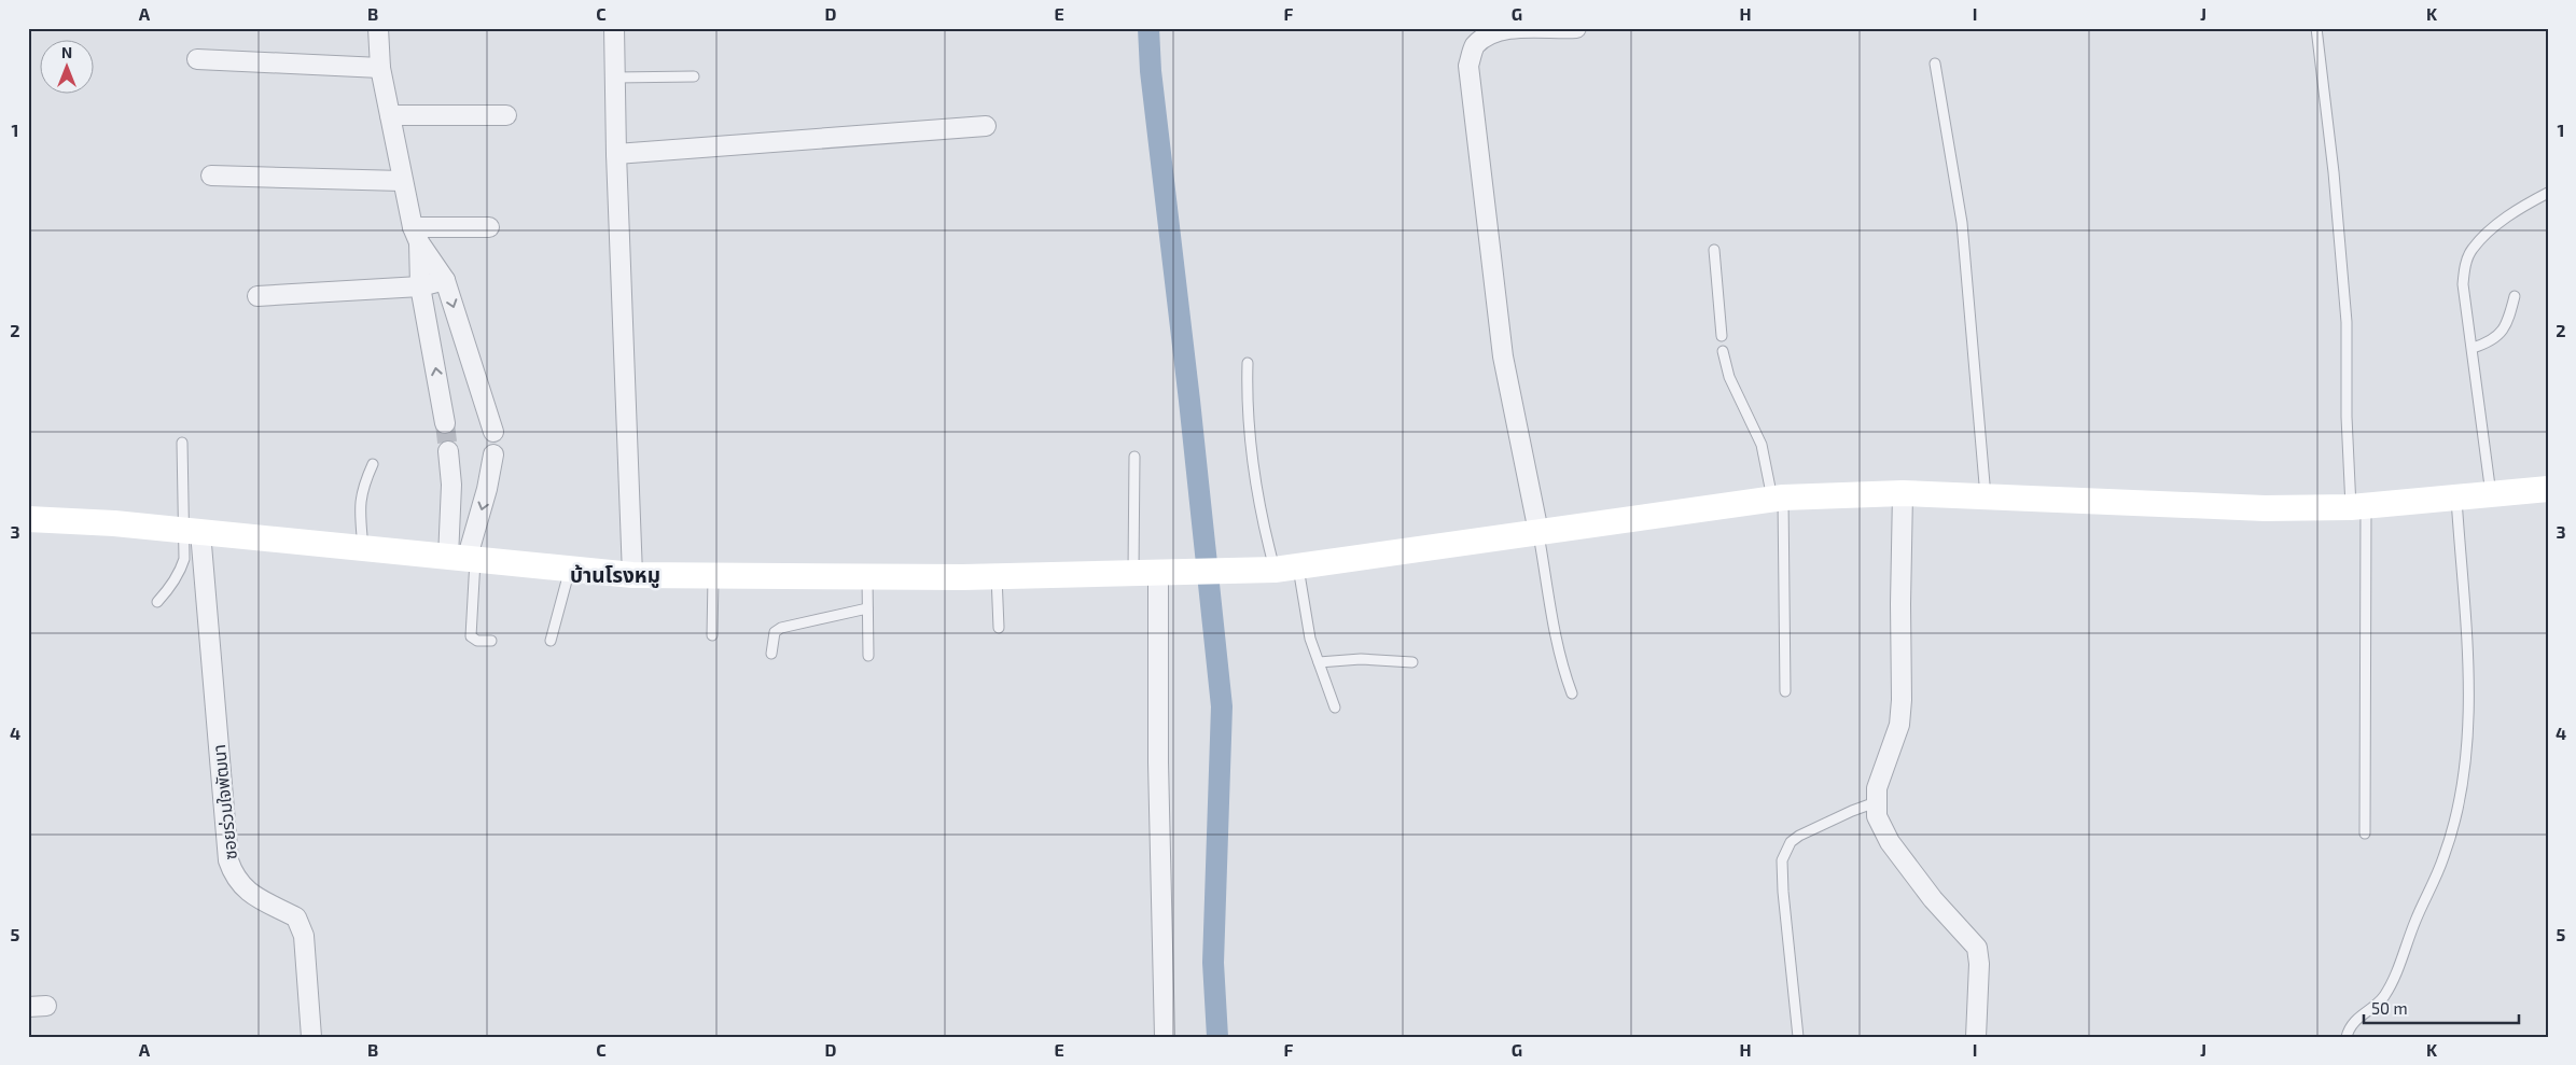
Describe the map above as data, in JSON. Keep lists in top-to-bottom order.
{
  "streets": {
    "street": ["ซอยร่วมใจพัฒนา"]
  },
  "districts": ["บ้านโรงหมู"],
  "scale_bar": "50 m",
  "north": "top",
  "grid": {
    "columns": [
      "A",
      "B",
      "C",
      "D",
      "E",
      "F",
      "G",
      "H",
      "I",
      "J",
      "K"
    ],
    "rows": [
      "1",
      "2",
      "3",
      "4",
      "5"
    ]
  }
}
